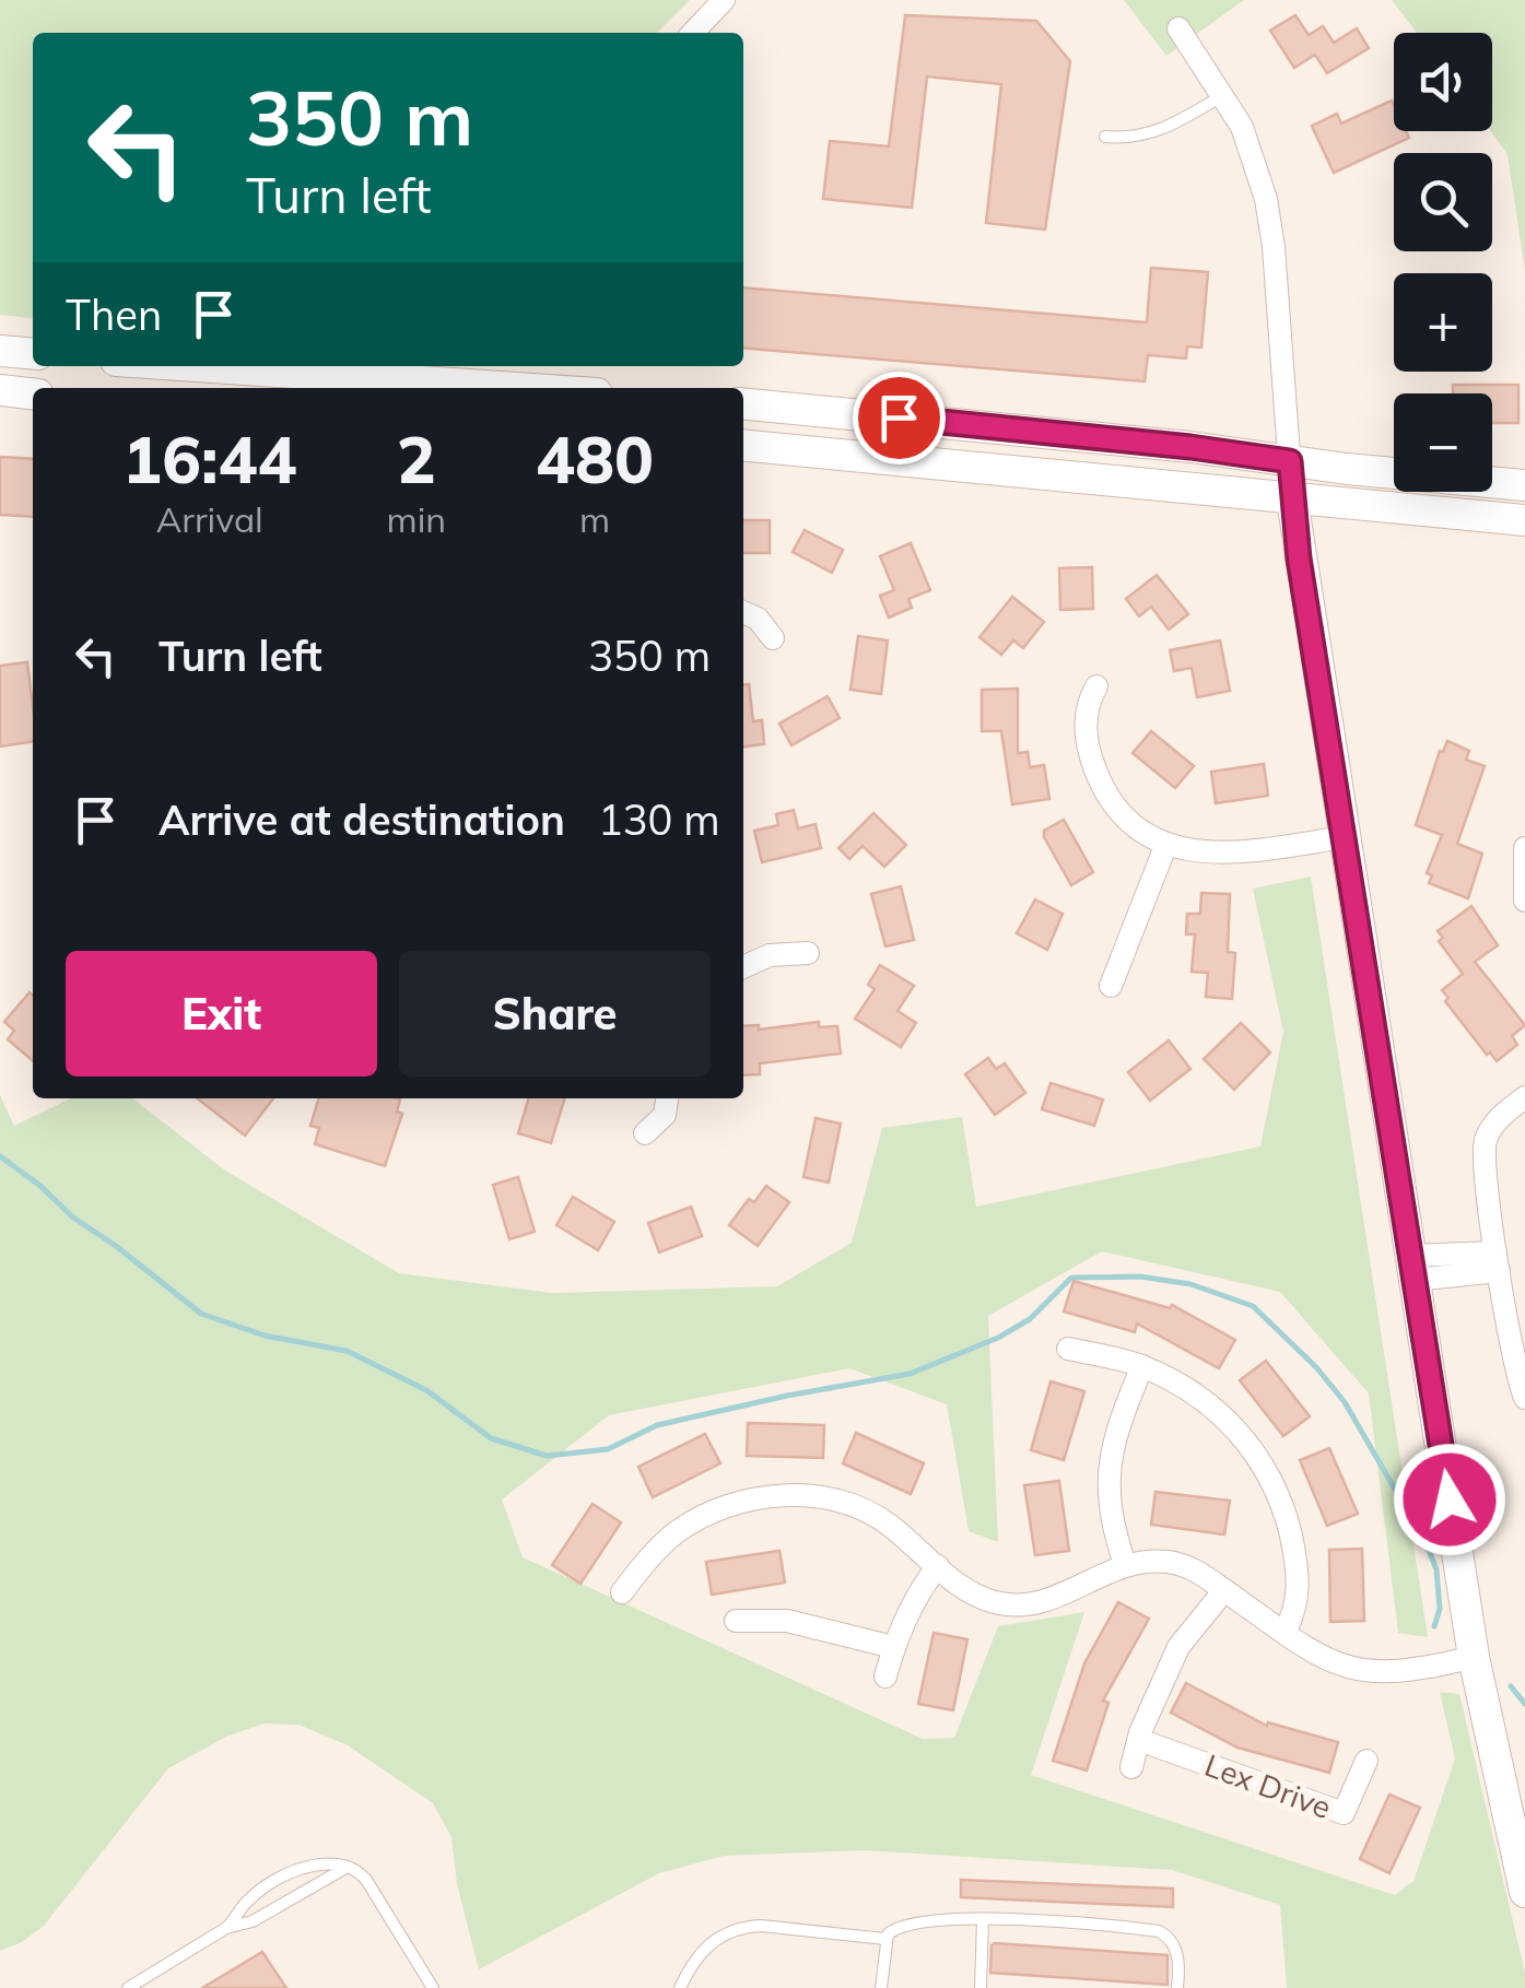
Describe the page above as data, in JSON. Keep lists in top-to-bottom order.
{
  "streets": {
    "street": ["Lex Drive"]
  },
  "page": {
    "map_buttons": ["+", "−"],
    "turn": ["350 m", "Turn left"],
    "then": "Then",
    "eta": [
      "16:44",
      "Arrival",
      "2",
      "min",
      "480",
      "m"
    ],
    "list": [
      {
        "name": "Turn left",
        "value": "350 m"
      },
      {
        "name": "Arrive at destination",
        "value": "130 m"
      }
    ],
    "buttons": ["Exit", "Share"]
  }
}
